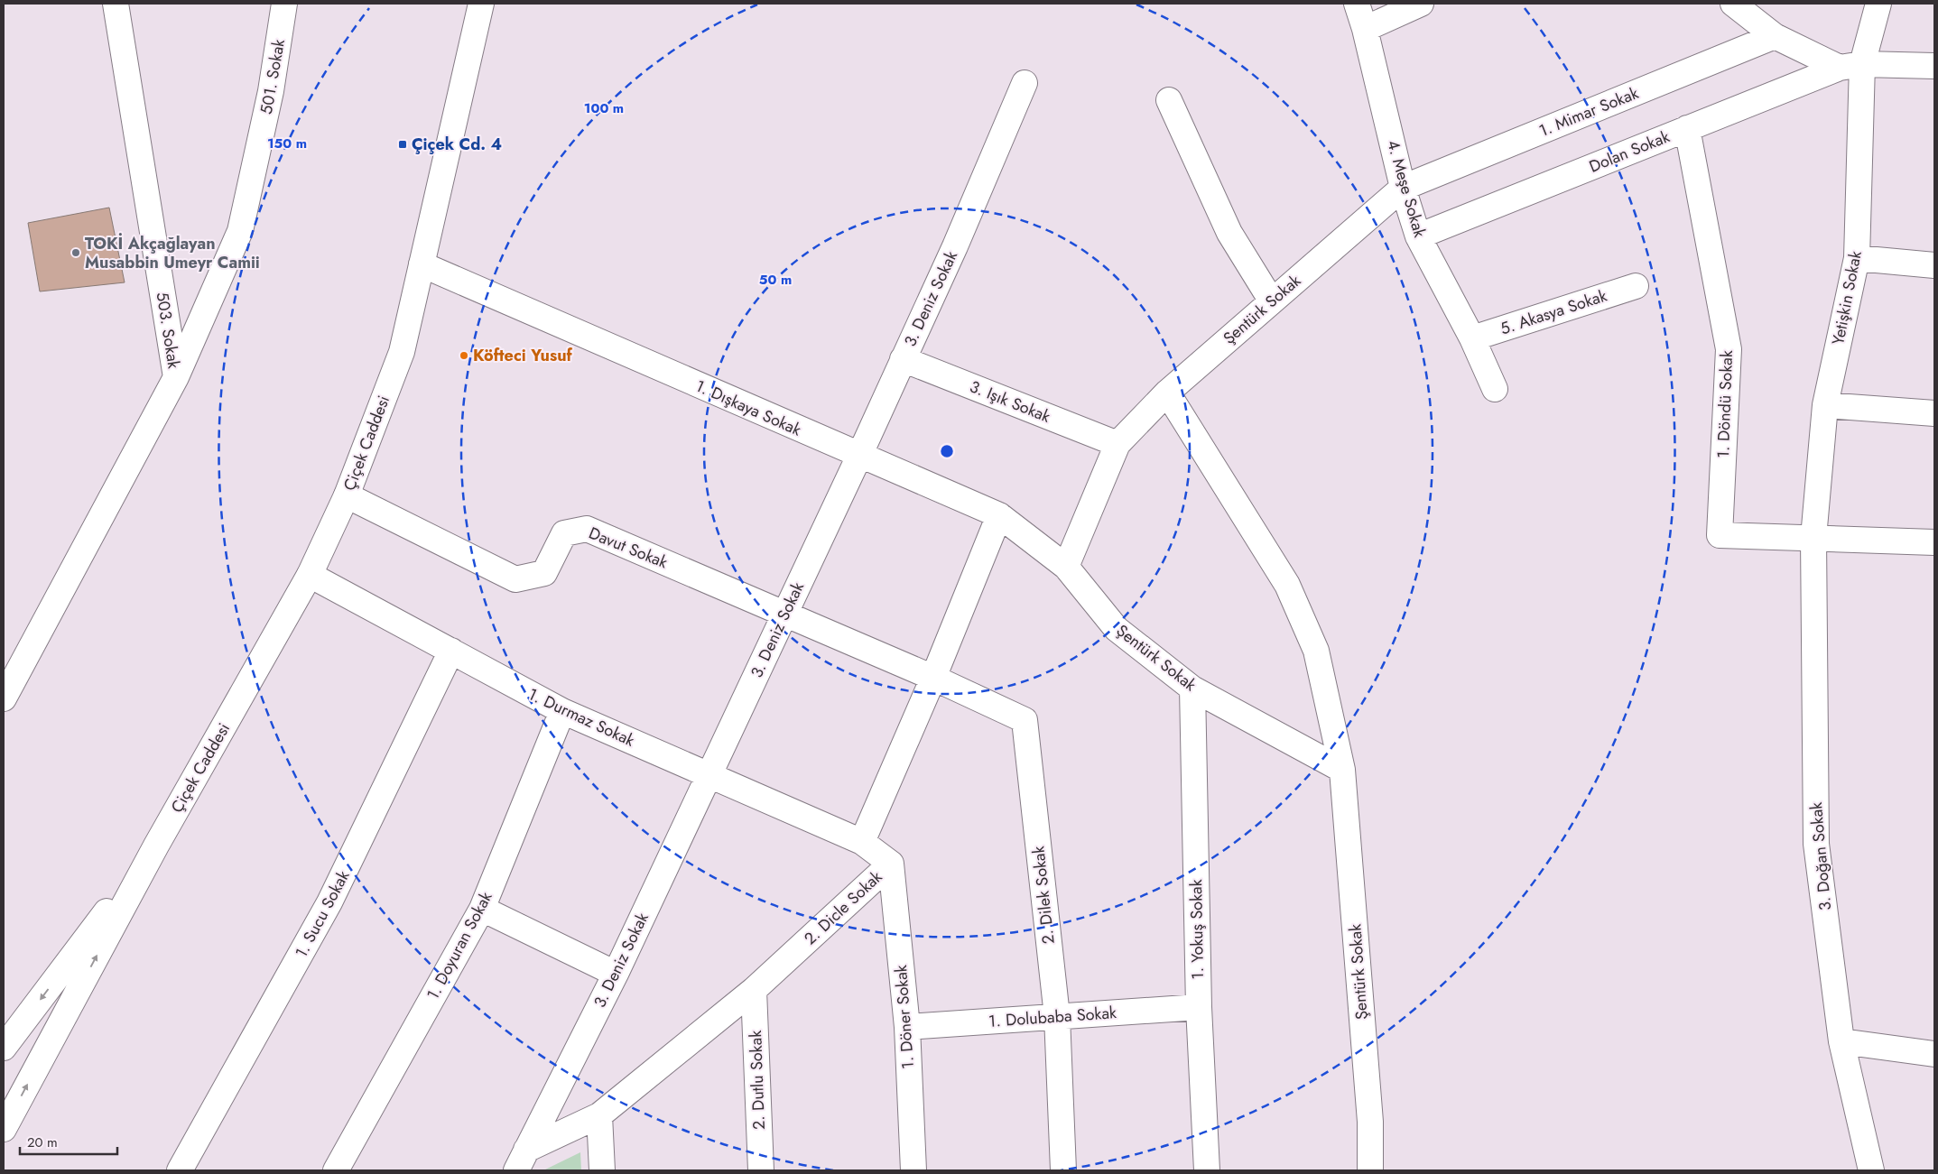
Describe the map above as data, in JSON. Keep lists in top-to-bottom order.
{
  "streets": {
    "street": [
      "501. Sokak",
      "1. Mimar Sokak",
      "Dolan Sokak",
      "4. Meşe Sokak",
      "Yetişkin Sokak",
      "3. Deniz Sokak",
      "Şentürk Sokak",
      "5. Akasya Sokak",
      "503. Sokak",
      "3. Işık Sokak",
      "1. Döndü Sokak",
      "1. Dışkaya Sokak",
      "Çiçek Caddesi",
      "Davut Sokak",
      "1. Durmaz Sokak",
      "3. Doğan Sokak",
      "2. Dilek Sokak",
      "2. Dicle Sokak",
      "1. Sucu Sokak",
      "1. Yokuş Sokak",
      "1. Doyuran Sokak",
      "1. Döner Sokak",
      "1. Dolubaba Sokak",
      "2. Dutlu Sokak"
    ]
  },
  "crossings": [
    ["501. Sokak", "503. Sokak"],
    ["1. Mimar Sokak", "4. Meşe Sokak"],
    ["1. Mimar Sokak", "Şentürk Sokak"],
    ["Dolan Sokak", "4. Meşe Sokak"],
    ["Dolan Sokak", "Yetişkin Sokak"],
    ["Dolan Sokak", "1. Döndü Sokak"],
    ["4. Meşe Sokak", "Şentürk Sokak"],
    ["4. Meşe Sokak", "5. Akasya Sokak"],
    ["Yetişkin Sokak", "1. Döndü Sokak"],
    ["Yetişkin Sokak", "3. Doğan Sokak"],
    ["3. Deniz Sokak", "3. Işık Sokak"],
    ["3. Deniz Sokak", "1. Dışkaya Sokak"],
    ["3. Deniz Sokak", "Davut Sokak"],
    ["3. Deniz Sokak", "1. Durmaz Sokak"],
    ["3. Deniz Sokak", "2. Dicle Sokak"],
    ["Şentürk Sokak", "3. Işık Sokak"],
    ["Şentürk Sokak", "1. Dışkaya Sokak"],
    ["Şentürk Sokak", "1. Yokuş Sokak"],
    ["1. Döndü Sokak", "3. Doğan Sokak"],
    ["1. Dışkaya Sokak", "Çiçek Caddesi"],
    ["Çiçek Caddesi", "Davut Sokak"],
    ["Çiçek Caddesi", "1. Durmaz Sokak"],
    ["Davut Sokak", "2. Dilek Sokak"],
    ["1. Durmaz Sokak", "2. Dicle Sokak"],
    ["1. Durmaz Sokak", "1. Sucu Sokak"],
    ["1. Durmaz Sokak", "1. Doyuran Sokak"],
    ["2. Dilek Sokak", "1. Dolubaba Sokak"],
    ["2. Dicle Sokak", "1. Döner Sokak"],
    ["2. Dicle Sokak", "2. Dutlu Sokak"],
    ["1. Yokuş Sokak", "1. Dolubaba Sokak"],
    ["1. Döner Sokak", "1. Dolubaba Sokak"]
  ],
  "places": {
    "transit": ["Çiçek Cd. 4"],
    "other": ["TOKİ Akçağlayan Musabbin Umeyr Camii", "Köfteci Yusuf"]
  },
  "scale_bar": "20 m",
  "rings": ["100 m", "150 m", "50 m"]
}
